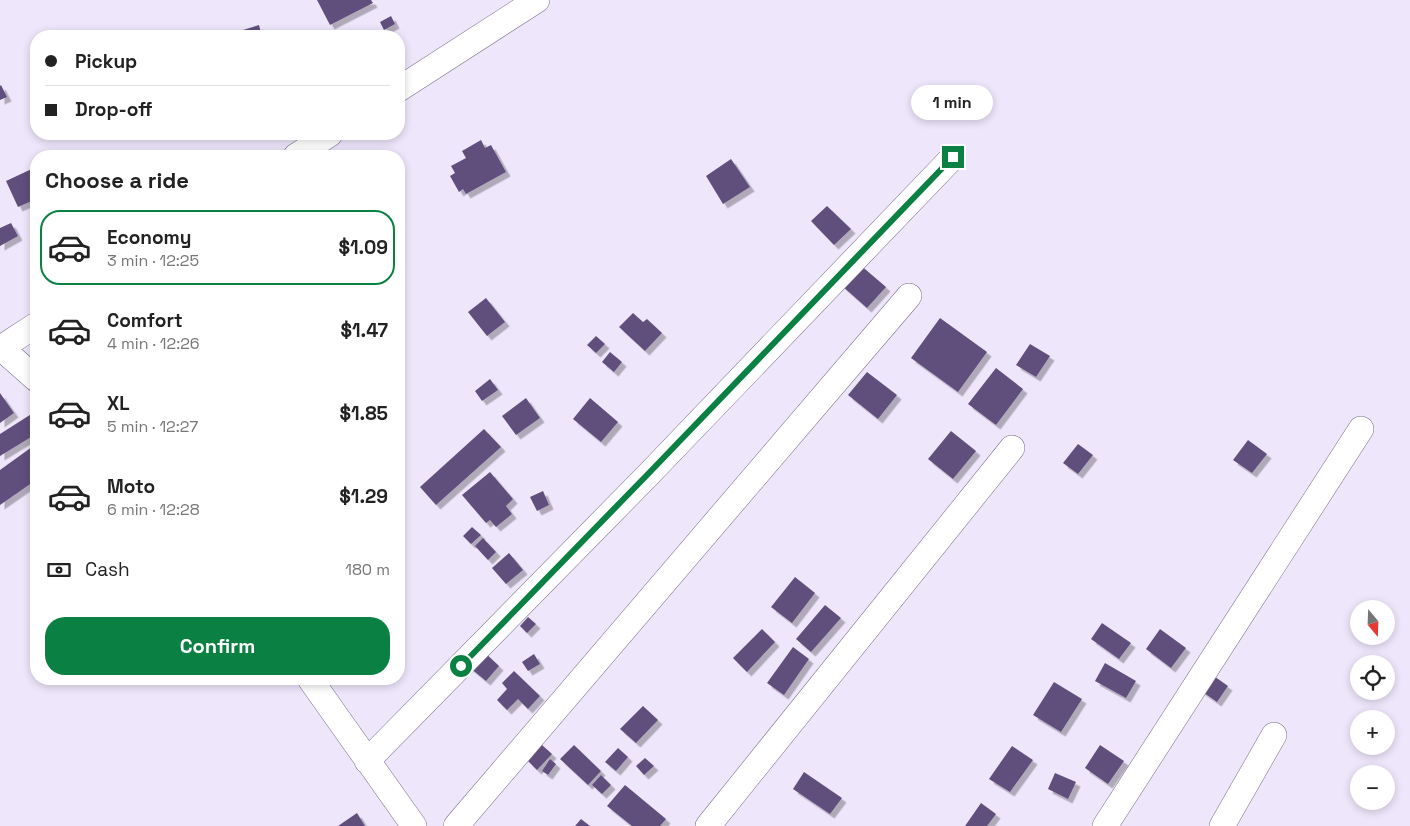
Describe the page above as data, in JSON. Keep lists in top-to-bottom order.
{
  "north": "bottom",
  "page": {
    "banner": ["Pickup", "Drop-off"],
    "bubble": "1 min",
    "heading": "Choose a ride",
    "list": [
      {
        "name": "Economy",
        "note": "3 min · 12:25",
        "value": "$1.09"
      },
      {
        "name": "Comfort",
        "note": "4 min · 12:26",
        "value": "$1.47"
      },
      {
        "name": "XL",
        "note": "5 min · 12:27",
        "value": "$1.85"
      },
      {
        "name": "Moto",
        "note": "6 min · 12:28",
        "value": "$1.29"
      }
    ],
    "pay": ["Cash", "180 m"],
    "map_buttons": ["+", "−"],
    "buttons": "Confirm"
  }
}
